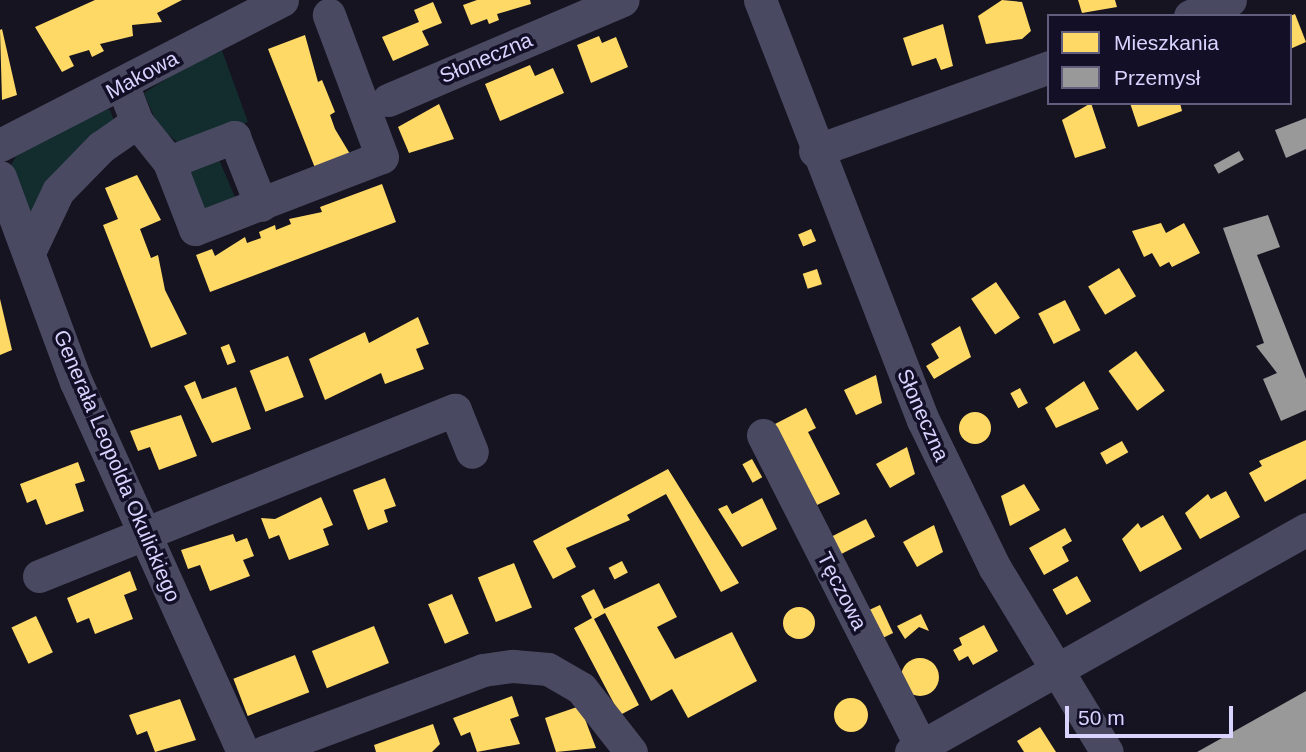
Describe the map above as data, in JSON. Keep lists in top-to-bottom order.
{
  "streets": {
    "street": [
      "Słoneczna",
      "Makowa",
      "Generała Leopolda Okulickiego",
      "Tęczowa"
    ]
  },
  "legend": ["Mieszkania", "Przemysł"],
  "scale_bar": "50 m"
}
